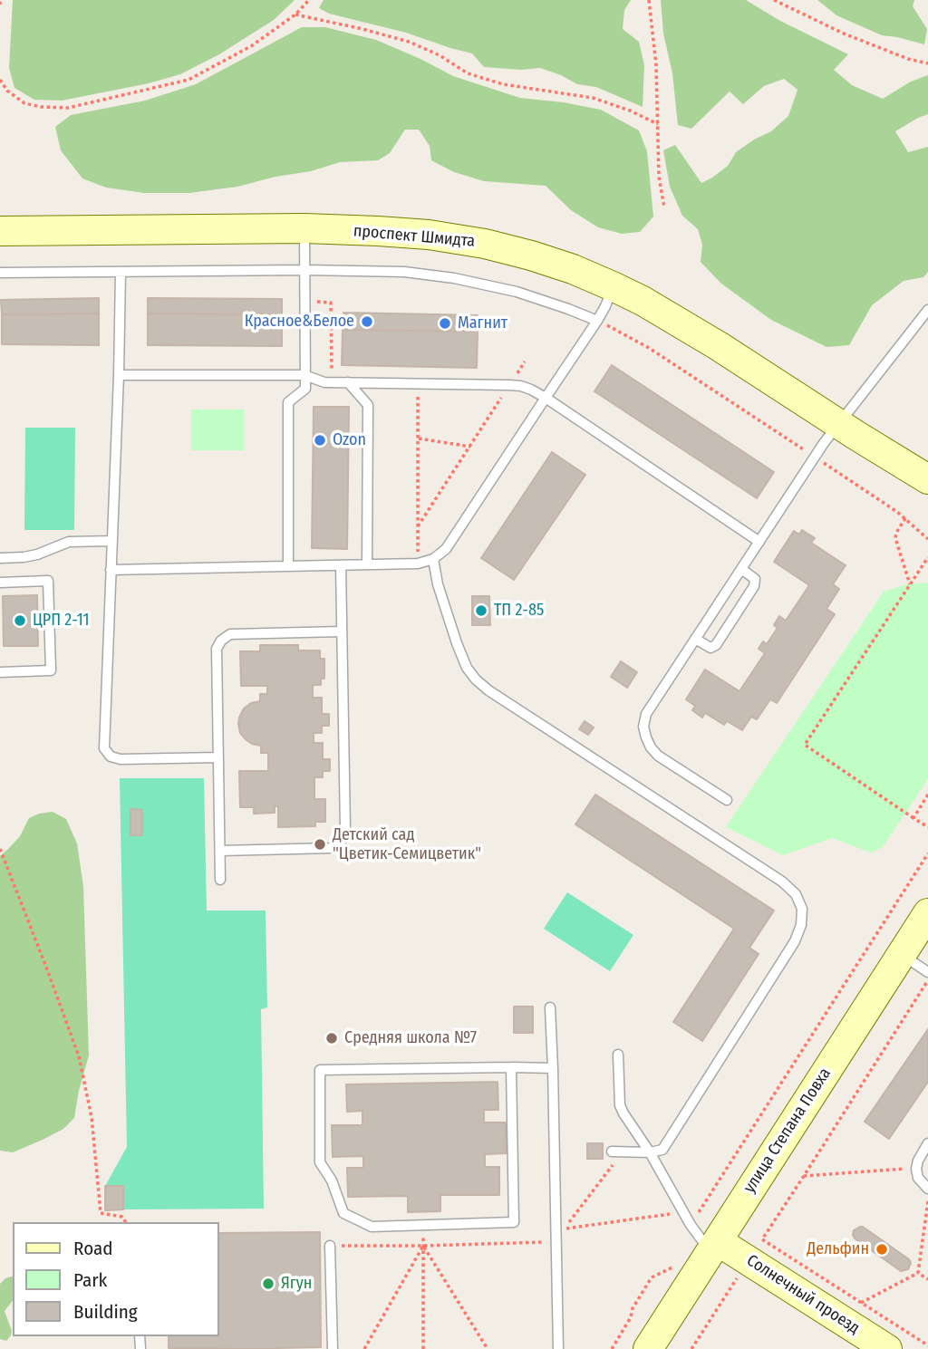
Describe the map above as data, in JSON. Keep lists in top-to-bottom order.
{
  "streets": {
    "main road": ["проспект Шмидта", "улица Степана Повха", "Солнечный проезд"]
  },
  "crossings": [
    ["улица Степана Повха", "Солнечный проезд"]
  ],
  "places": [
    "Красное&Белое",
    "Магнит",
    "Ozon",
    "ТП 2-85",
    "ЦРП 2-11",
    "Детский сад \"Цветик-Семицветик\"",
    "Средняя школа №7",
    "Дельфин",
    "Ягун"
  ],
  "legend": ["Road", "Park", "Building"]
}
